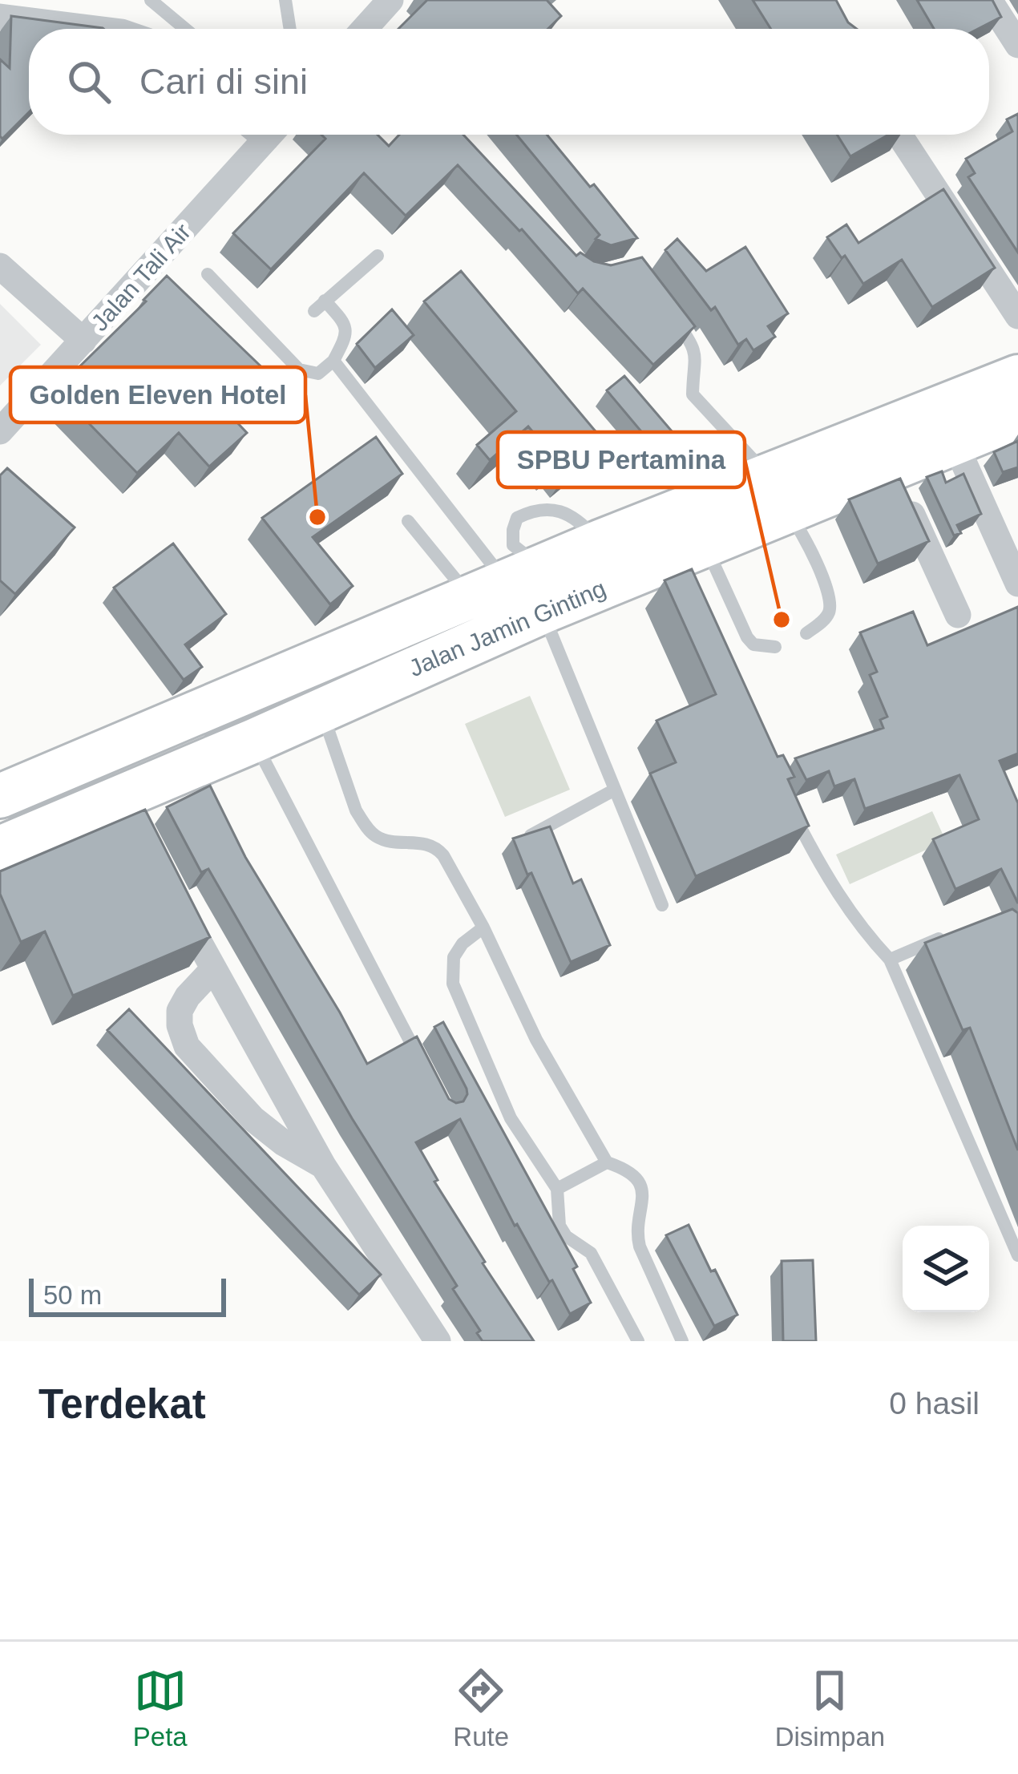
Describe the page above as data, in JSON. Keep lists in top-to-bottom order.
{
  "streets": {
    "highway": ["Jalan Jamin Ginting"],
    "street": ["Jalan Tali Air"]
  },
  "places": ["Golden Eleven Hotel", "SPBU Pertamina"],
  "scale_bar": "50 m",
  "page": {
    "search": "Cari di sini",
    "scale": "50 m",
    "heading": ["Terdekat", "0 hasil"],
    "nav": ["Peta", "Rute", "Disimpan"]
  }
}
